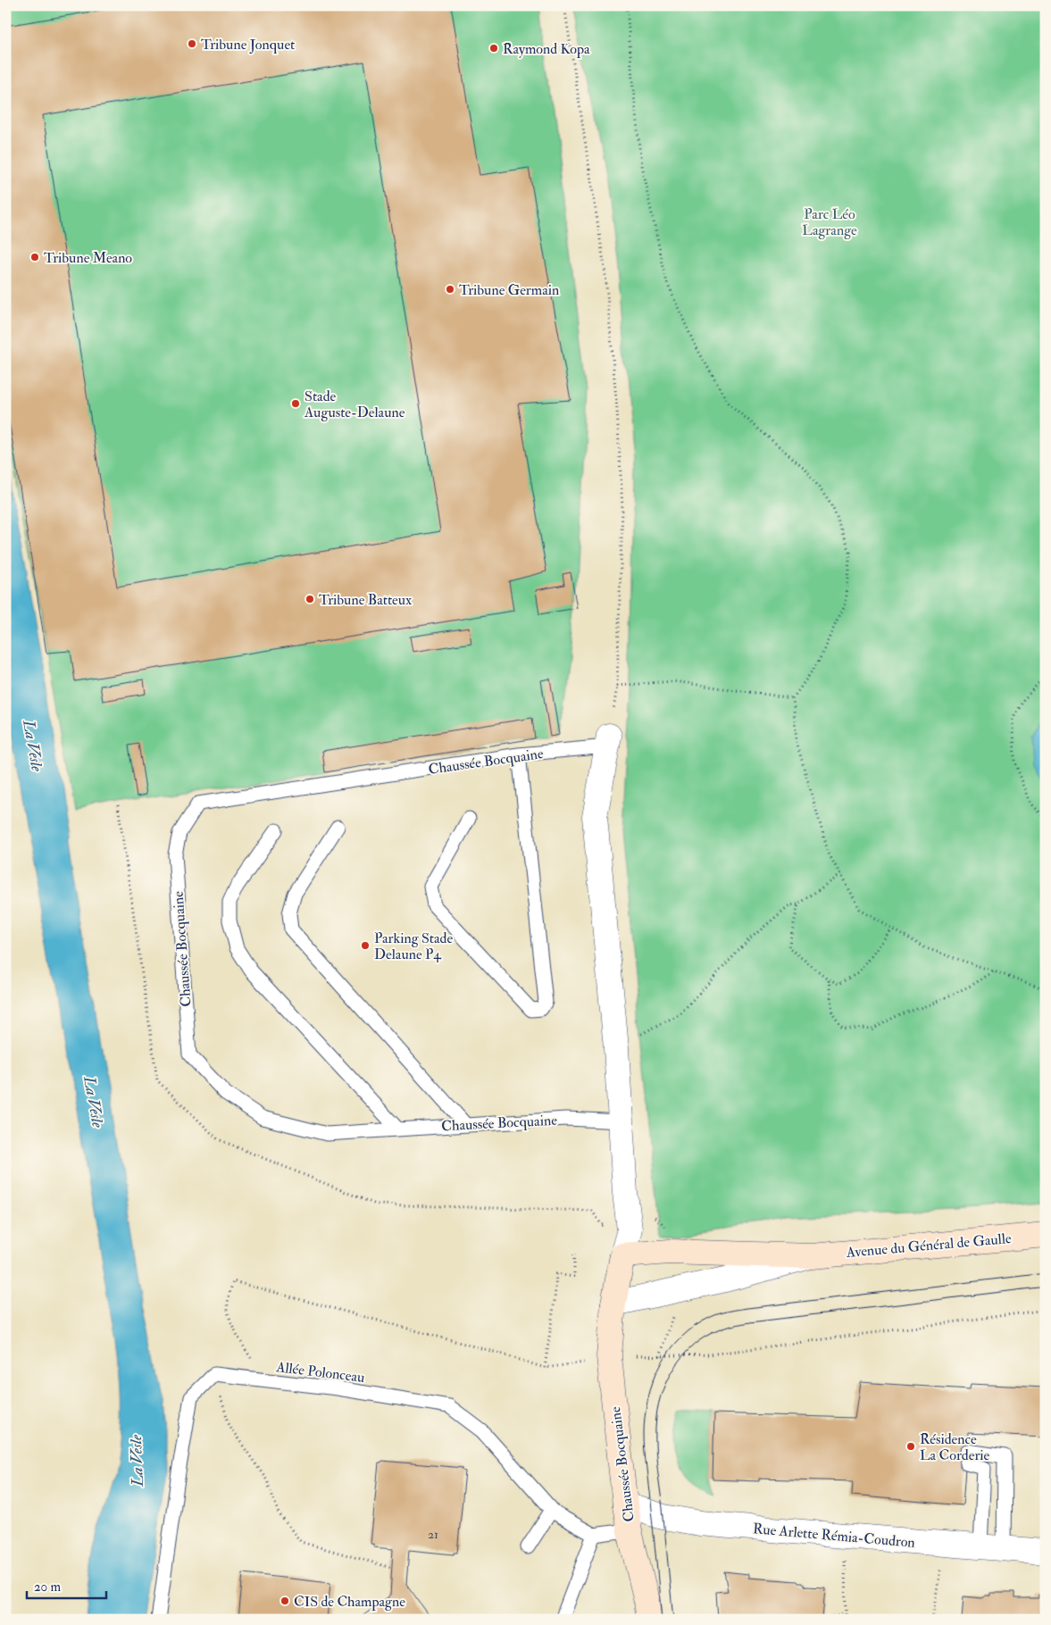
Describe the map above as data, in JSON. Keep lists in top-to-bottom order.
{
  "streets": {
    "main road": ["Chaussée Bocquaine", "Avenue du Général de Gaulle"],
    "street": ["Rue Arlette Rémia-Coudron"],
    "lane": ["Allée Polonceau"]
  },
  "crossings": [
    ["Chaussée Bocquaine", "Avenue du Général de Gaulle"],
    ["Chaussée Bocquaine", "Rue Arlette Rémia-Coudron"]
  ],
  "water": ["La Vesle"],
  "parks": ["Parc Léo Lagrange"],
  "places": [
    "Tribune Jonquet",
    "Raymond Kopa",
    "Tribune Meano",
    "Tribune Germain",
    "Stade Auguste-Delaune",
    "Tribune Batteux",
    "Parking Stade Delaune P4",
    "Résidence La Corderie",
    "CIS de Champagne"
  ],
  "house_numbers": ["21"],
  "scale_bar": "20 m"
}
